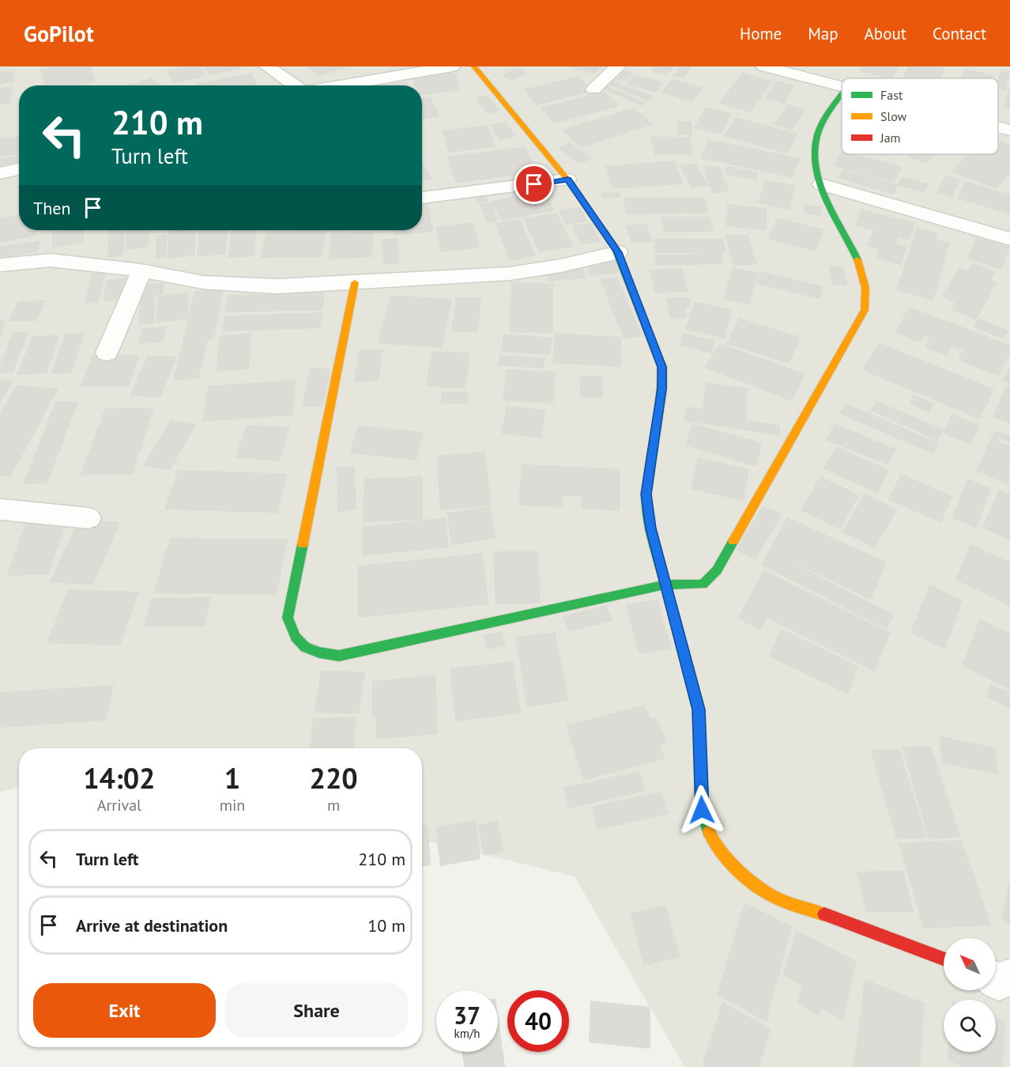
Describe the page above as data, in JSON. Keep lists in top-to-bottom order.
{
  "legend": ["Fast", "Slow", "Jam"],
  "north": "top left",
  "page": {
    "header": "GoPilot",
    "nav": [
      "Home",
      "Map",
      "About",
      "Contact"
    ],
    "turn": ["210 m", "Turn left"],
    "then": "Then",
    "eta": [
      "14:02",
      "Arrival",
      "1",
      "min",
      "220",
      "m"
    ],
    "list": [
      {
        "name": "Turn left",
        "value": "210 m"
      },
      {
        "name": "Arrive at destination",
        "value": "10 m"
      }
    ],
    "buttons": ["Exit", "Share"],
    "speed": "37 km/h",
    "limit": "40"
  }
}
